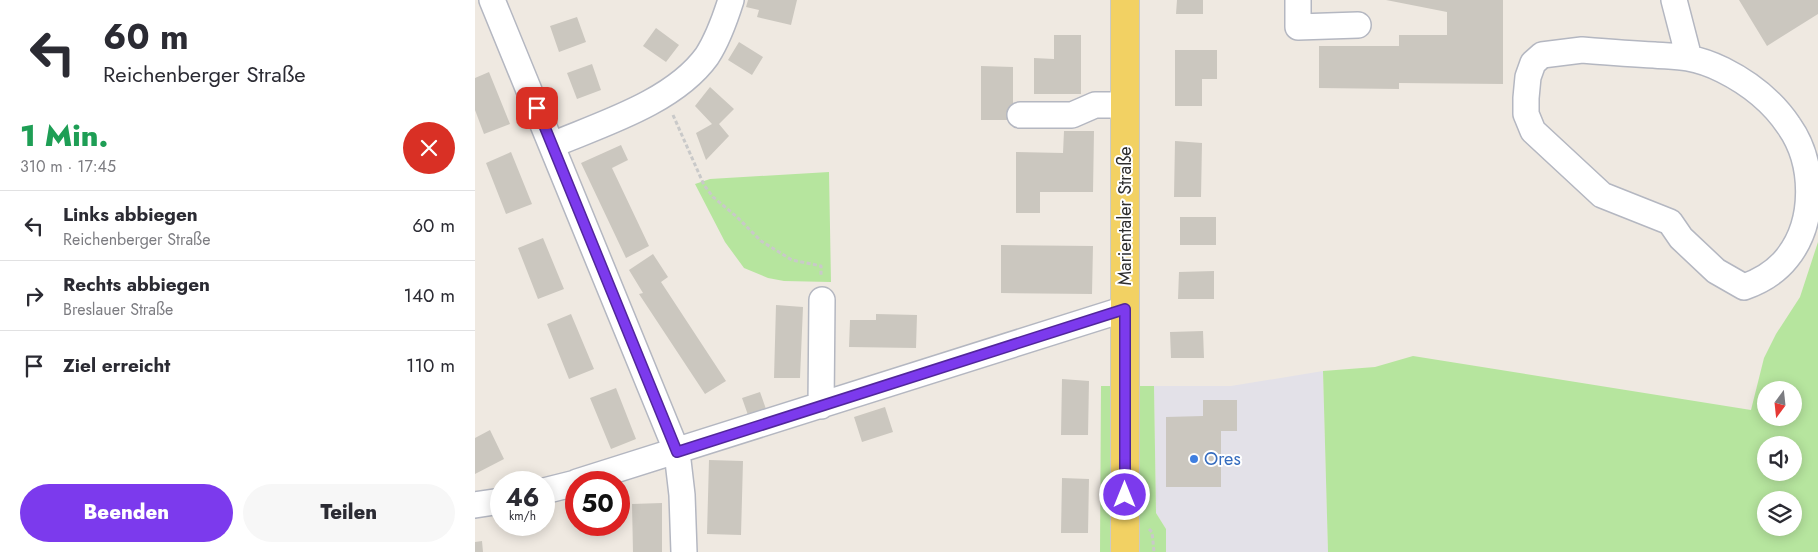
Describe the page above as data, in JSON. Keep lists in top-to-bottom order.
{
  "streets": {
    "main road": ["Marientaler Straße"]
  },
  "places": ["Ores"],
  "north": "bottom",
  "page": {
    "turn": ["60 m", "Reichenberger Straße"],
    "heading": ["1 Min.", "310 m · 17:45"],
    "list": [
      {
        "name": "Links abbiegen",
        "note": "Reichenberger Straße",
        "value": "60 m"
      },
      {
        "name": "Rechts abbiegen",
        "note": "Breslauer Straße",
        "value": "140 m"
      },
      {
        "name": "Ziel erreicht",
        "value": "110 m"
      }
    ],
    "speed": "46 km/h",
    "limit": "50",
    "buttons": ["Beenden", "Teilen"]
  }
}
